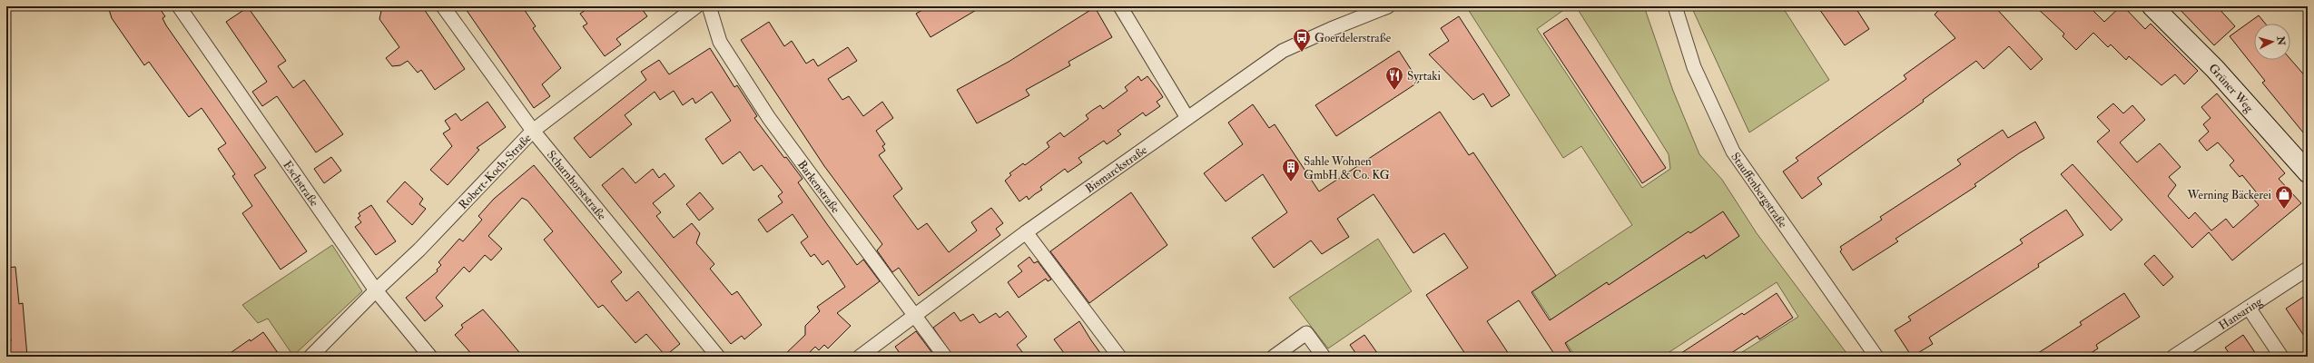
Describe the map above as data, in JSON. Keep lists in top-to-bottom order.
{
  "streets": {
    "street": [
      "Grüner Weg",
      "Bismarckstraße",
      "Robert-Koch-Straße",
      "Eschstraße",
      "Scharnhorststraße",
      "Barkenstraße",
      "Stauffenbergstraße",
      "Hansaring"
    ]
  },
  "crossings": [
    ["Bismarckstraße", "Barkenstraße"],
    ["Robert-Koch-Straße", "Eschstraße"],
    ["Robert-Koch-Straße", "Scharnhorststraße"]
  ],
  "places": {
    "bus stop": ["Goerdelerstraße"],
    "restaurant": ["Syrtaki"],
    "building": ["Sahle Wohnen GmbH & Co. KG"],
    "shop": ["Werning Bäckerei"]
  },
  "north": "right"
}
